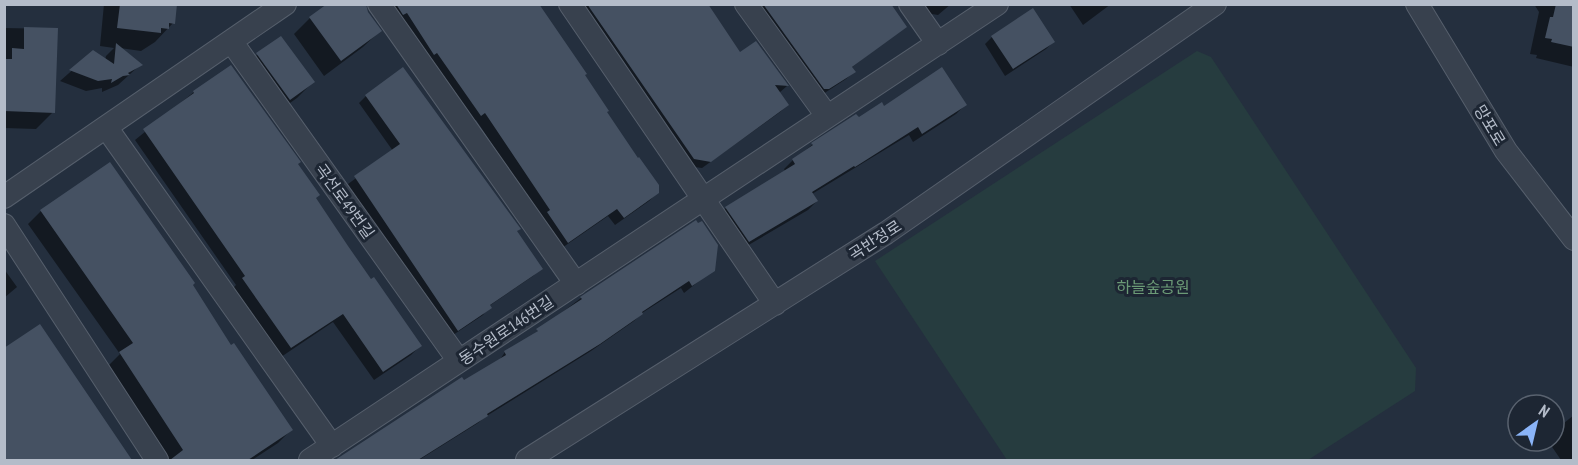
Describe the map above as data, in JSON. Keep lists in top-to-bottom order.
{
  "streets": {
    "street": [
      "망포로",
      "곡선로49번길",
      "곡반정로",
      "동수원로146번길"
    ]
  },
  "crossings": [
    ["곡선로49번길", "동수원로146번길"]
  ],
  "parks": ["하늘숲공원"],
  "north": "top right"
}
